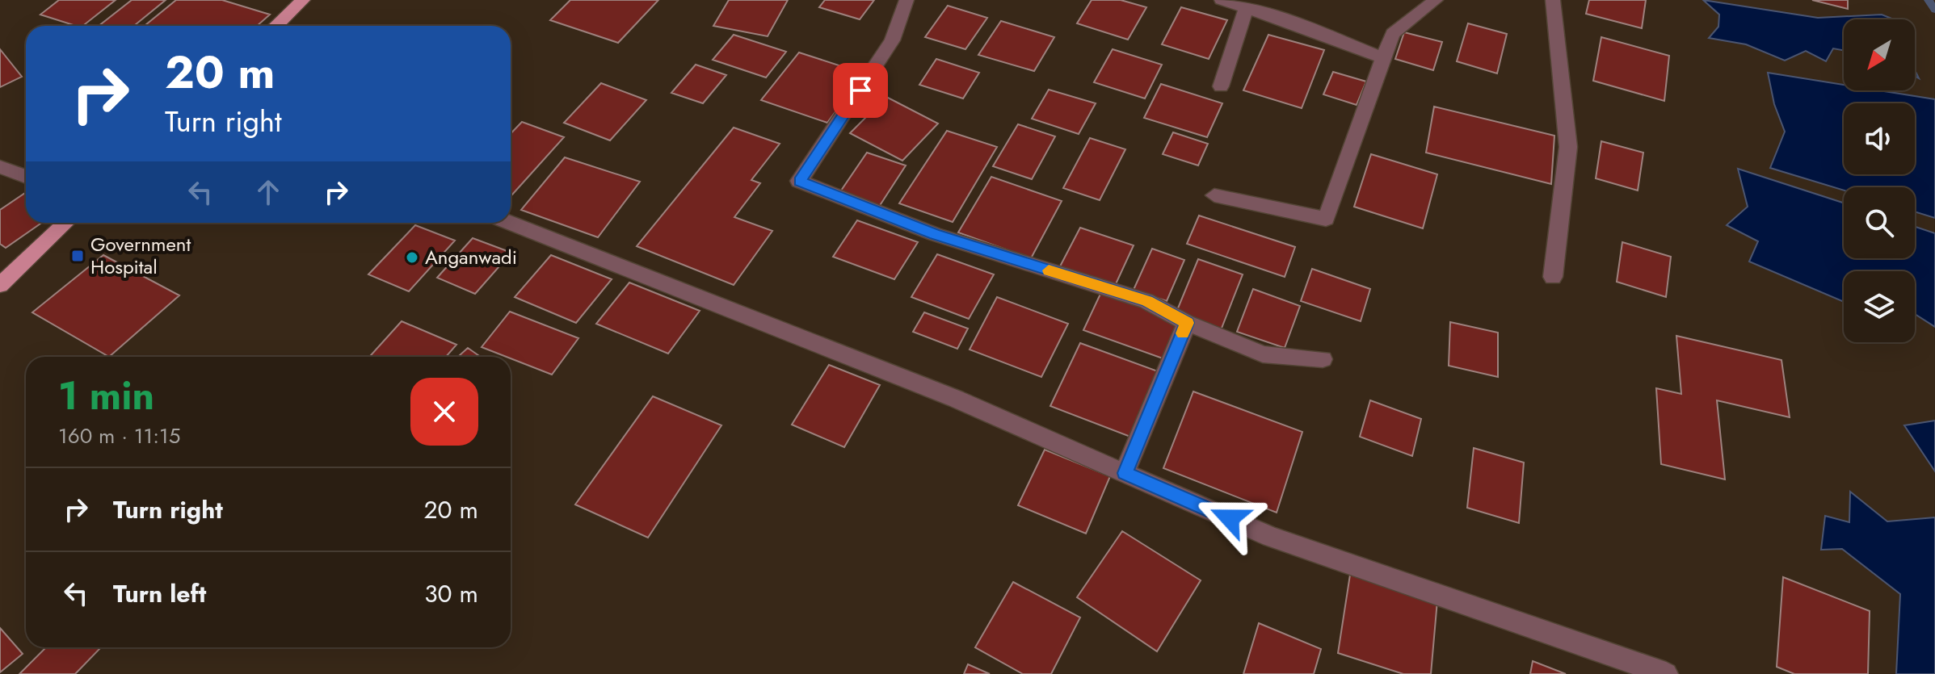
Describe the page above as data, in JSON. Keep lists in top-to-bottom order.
{
  "places": {
    "transit": ["Government Hospital"],
    "other": ["Anganwadi"]
  },
  "north": "bottom left",
  "page": {
    "turn": ["20 m", "Turn right"],
    "heading": ["1 min", "160 m · 11:15"],
    "list": [
      {
        "name": "Turn right",
        "value": "20 m"
      },
      {
        "name": "Turn left",
        "value": "30 m"
      }
    ]
  }
}
